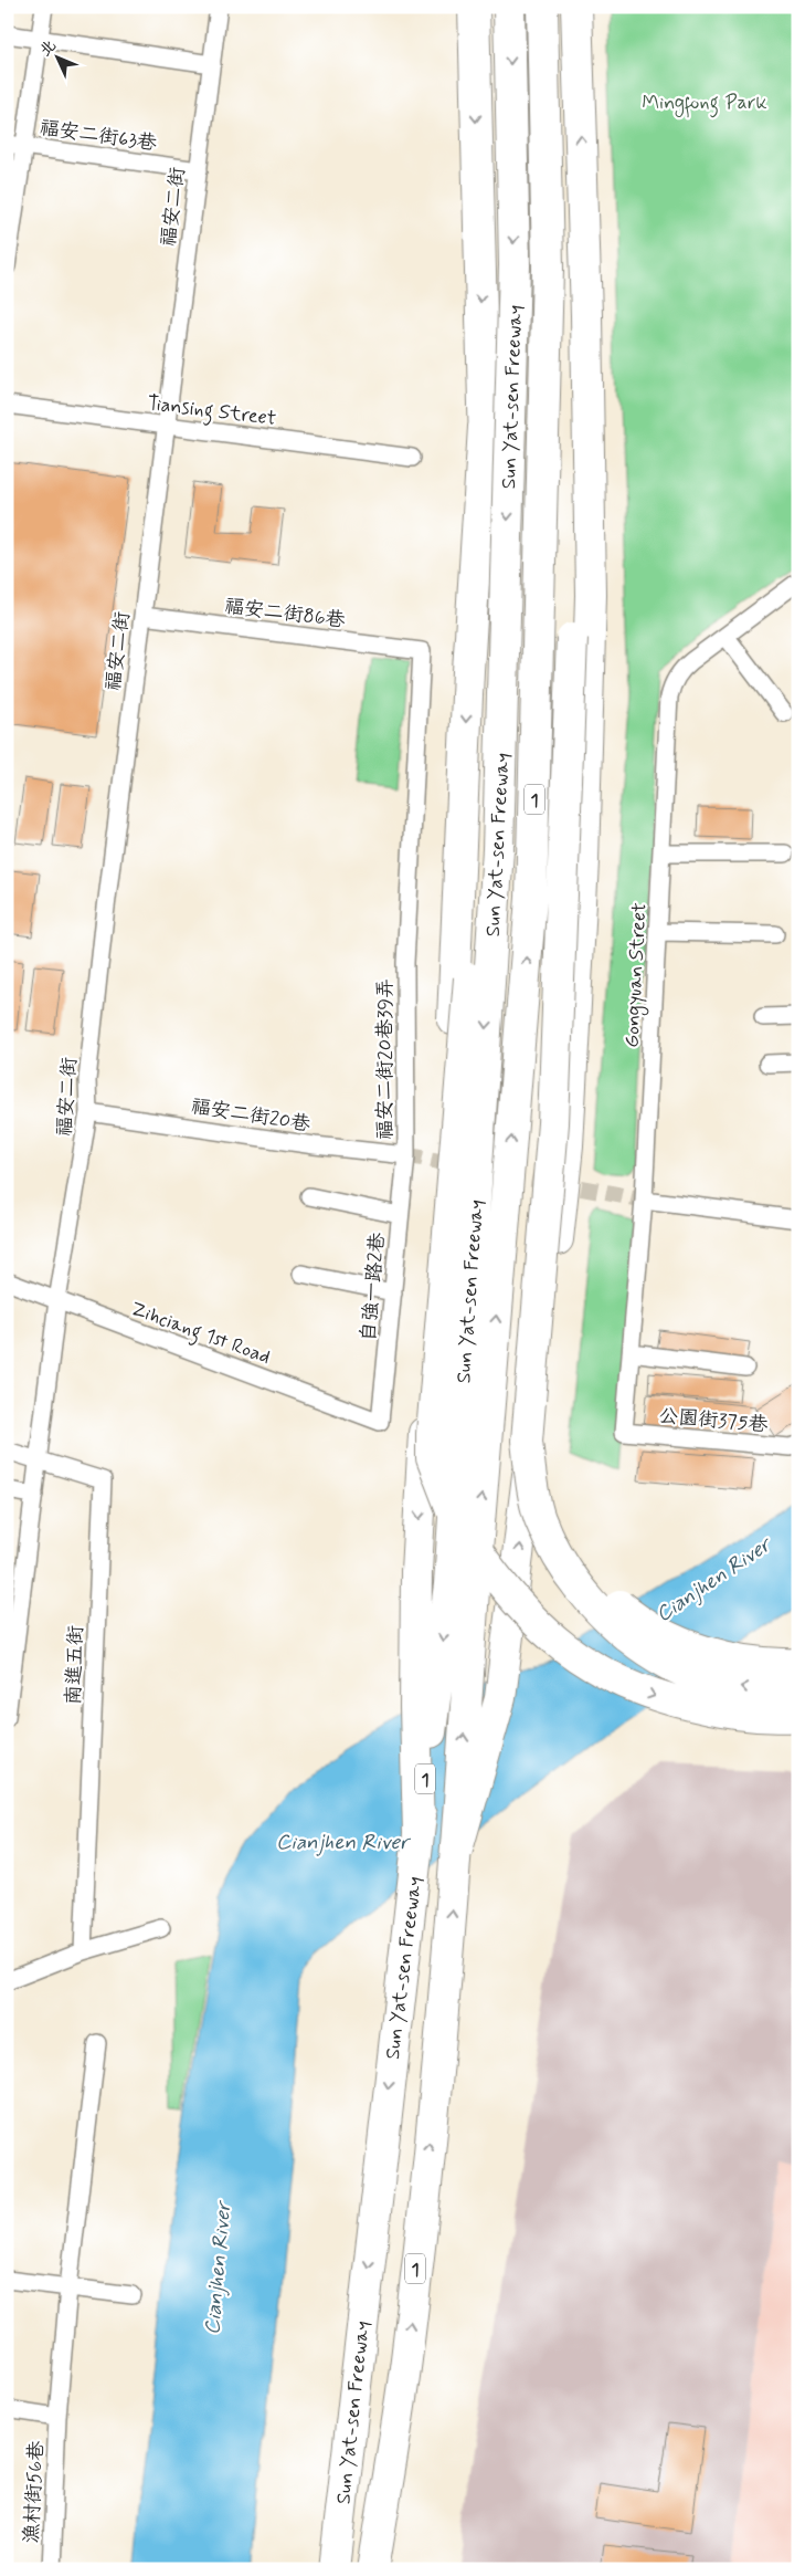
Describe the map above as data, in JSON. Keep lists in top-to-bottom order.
{
  "streets": {
    "highway": ["Sun Yat-sen Freeway", "1"],
    "street": [
      "福安二街63巷",
      "福安二街",
      "Tiansing Street",
      "福安二街86巷",
      "Gongyuan Street",
      "福安二街20巷39弄",
      "福安二街20巷",
      "自強一路2巷",
      "Zihciang 1st Road",
      "公園街375巷",
      "南進五街",
      "漁村街56巷"
    ]
  },
  "crossings": [
    ["福安二街63巷", "福安二街"],
    ["福安二街", "Tiansing Street"],
    ["福安二街", "福安二街86巷"],
    ["福安二街", "福安二街20巷"],
    ["福安二街", "Zihciang 1st Road"],
    ["福安二街", "南進五街"],
    ["福安二街86巷", "福安二街20巷39弄"],
    ["Gongyuan Street", "公園街375巷"],
    ["福安二街20巷39弄", "福安二街20巷"],
    ["福安二街20巷39弄", "自強一路2巷"],
    ["福安二街20巷", "自強一路2巷"],
    ["自強一路2巷", "Zihciang 1st Road"]
  ],
  "water": ["Cianjhen River"],
  "parks": ["Mingfong Park"],
  "north": "top left"
}
